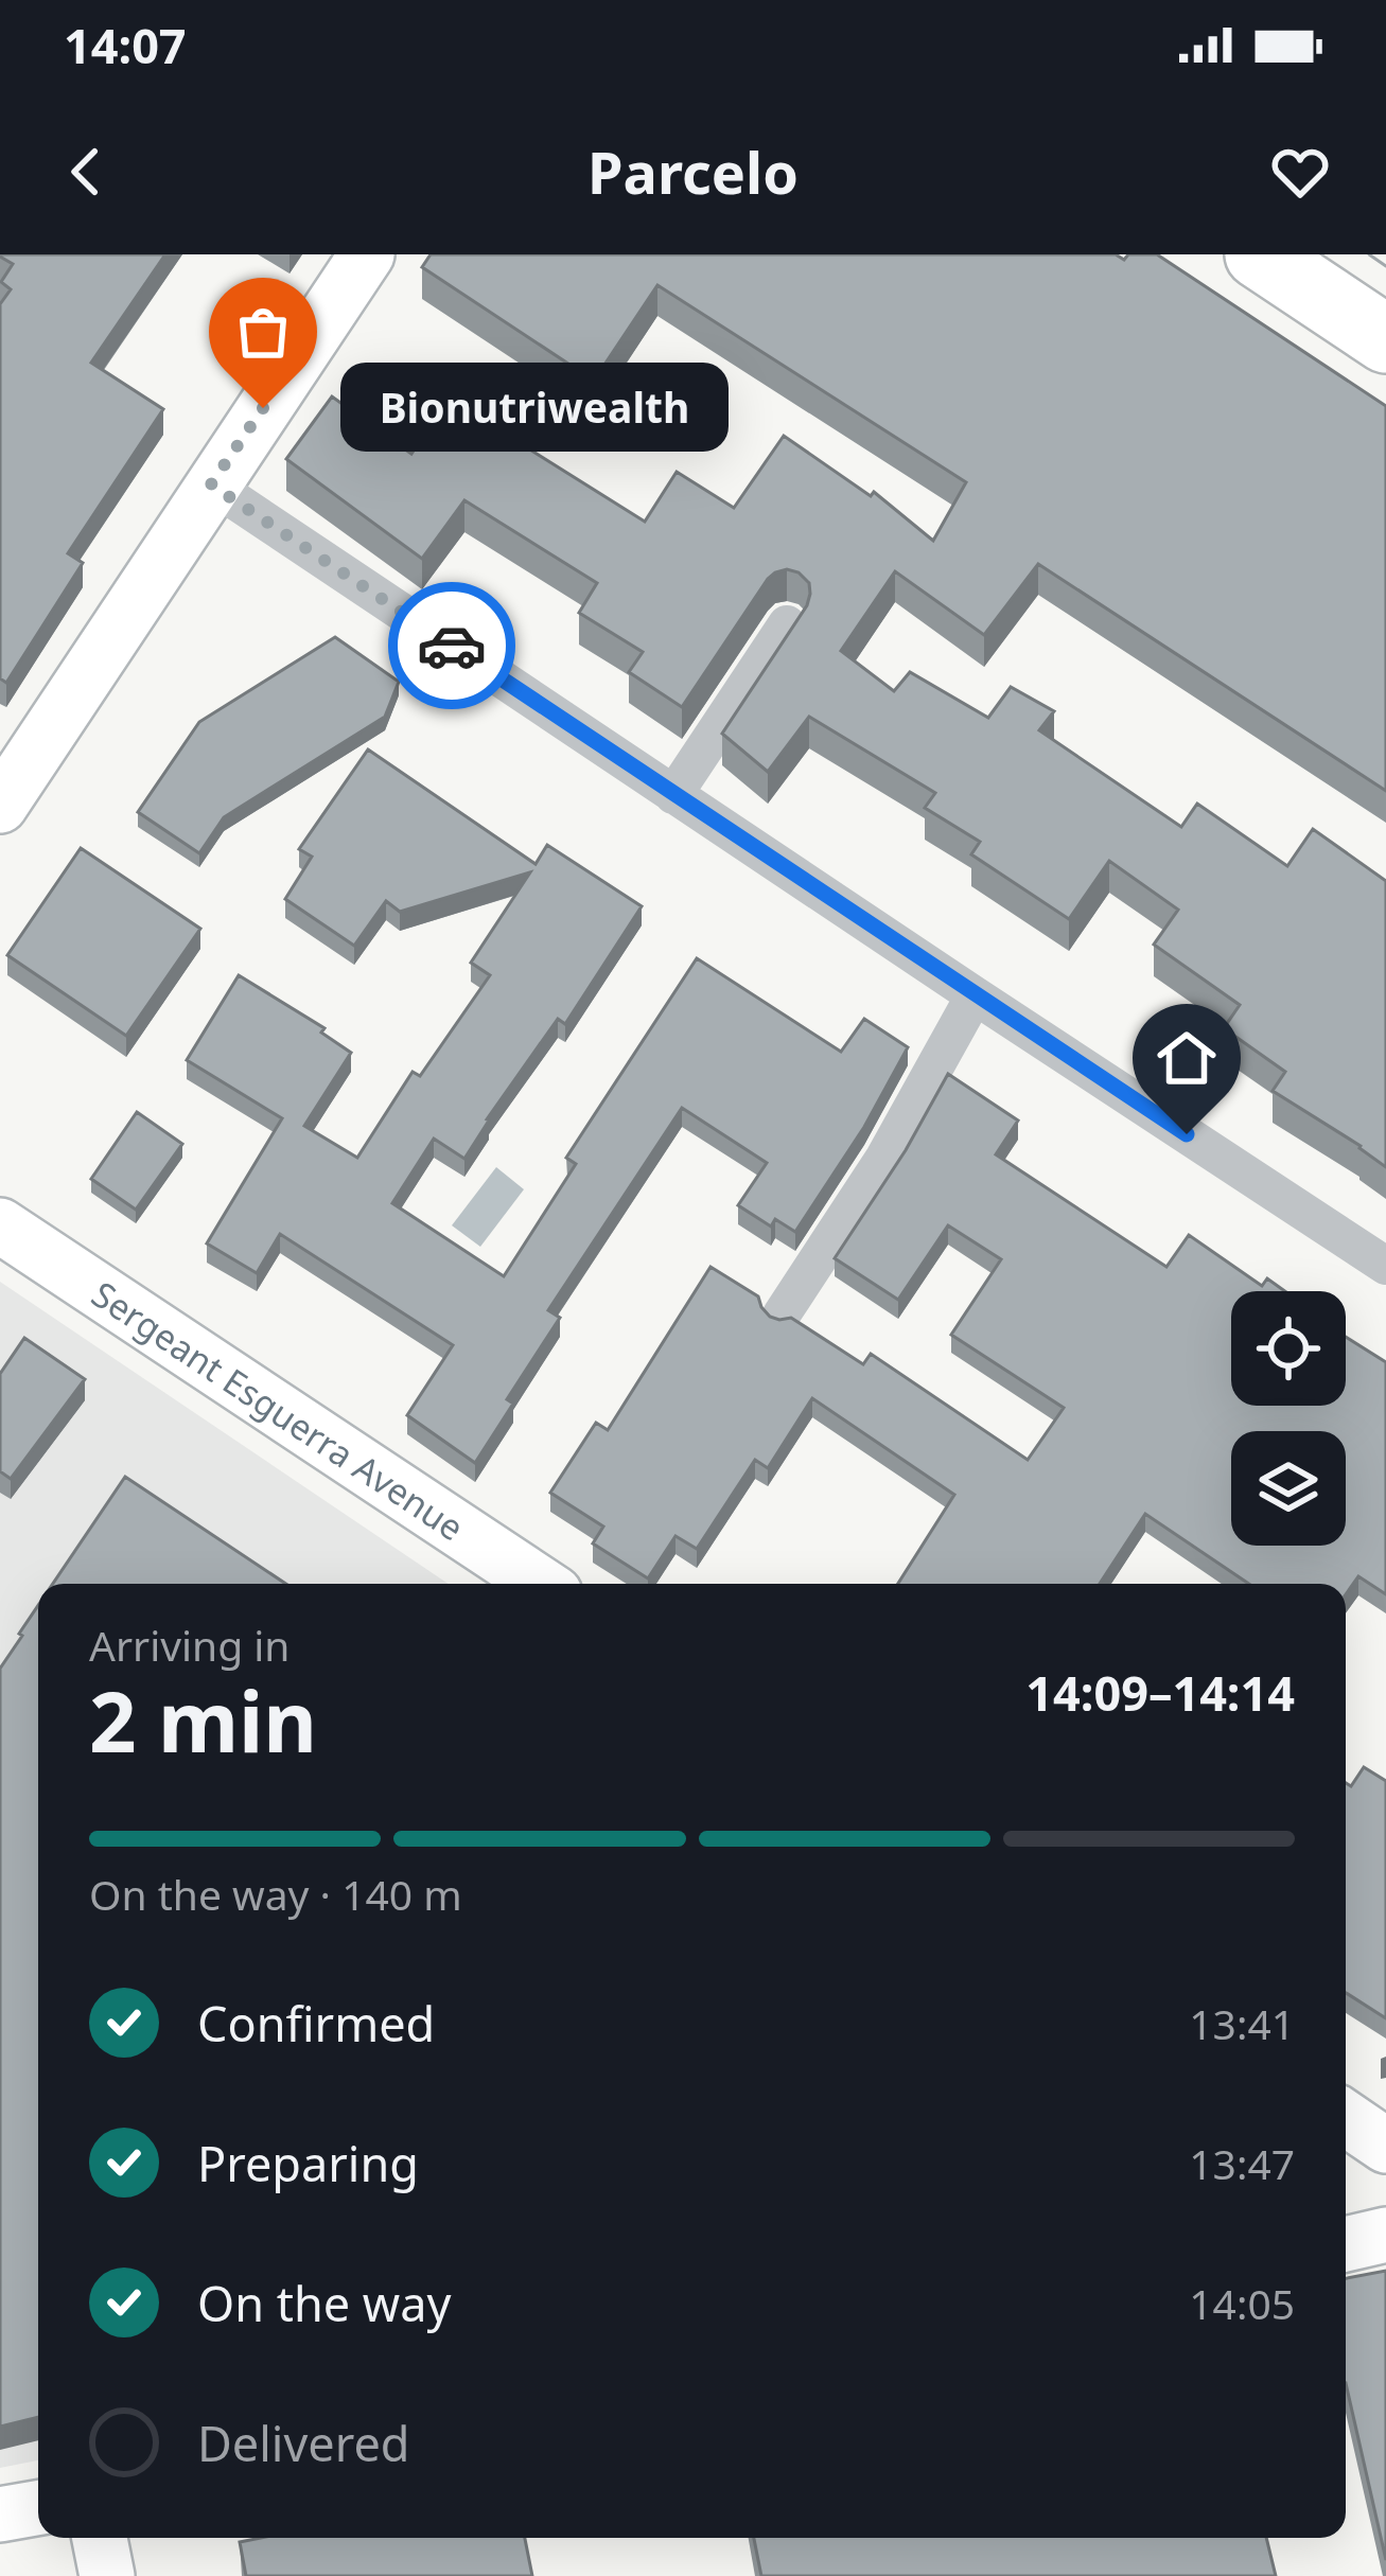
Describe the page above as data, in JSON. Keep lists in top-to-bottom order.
{
  "streets": {
    "street": ["Sergeant Esguerra Avenue"]
  },
  "places": ["Bionutriwealth"],
  "page": {
    "status": "14:07",
    "header": "Parcelo",
    "bubble": "Bionutriwealth",
    "heading": ["2 min", "Arriving in", "14:09–14:14"],
    "bar": "On the way · 140 m",
    "list": [
      ["Confirmed", "13:41"],
      ["Preparing", "13:47"],
      ["On the way", "14:05"],
      "Delivered"
    ]
  }
}
